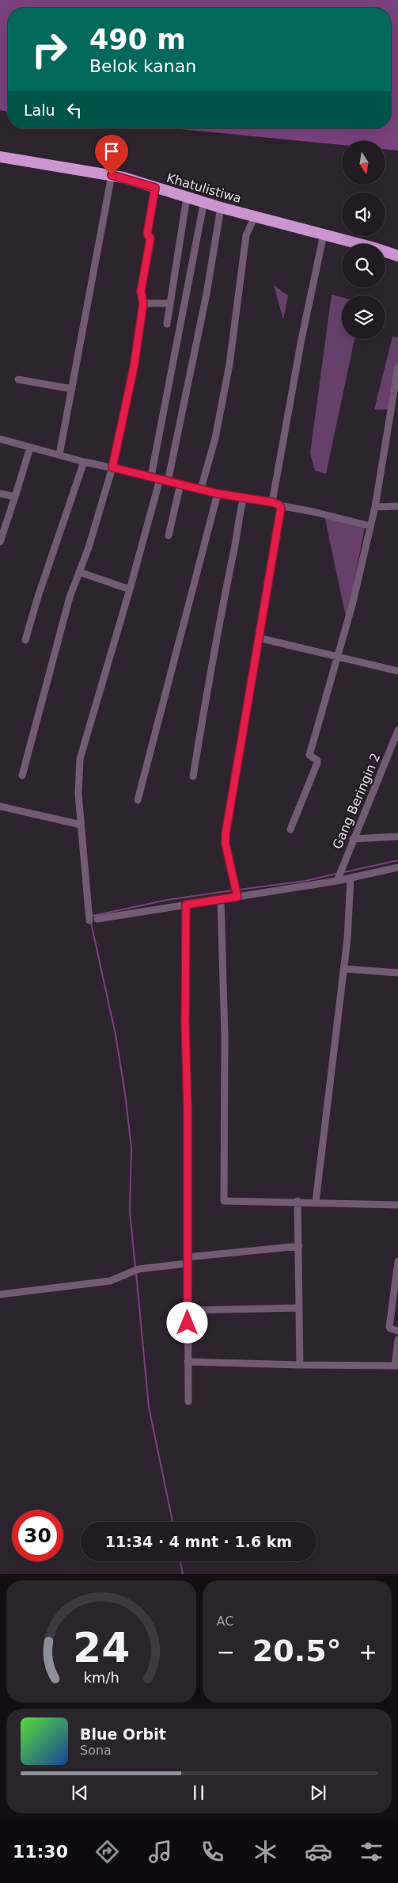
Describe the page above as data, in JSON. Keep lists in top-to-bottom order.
{
  "streets": {
    "highway": ["Khatulistiwa"],
    "street": ["Gang Beringin 2"]
  },
  "north": "bottom",
  "page": {
    "turn": ["490 m", "Belok kanan"],
    "then": "Lalu",
    "limit": "30",
    "trip": "11:34 · 4 mnt · 1.6 km",
    "tile": "AC",
    "heat": ["−", "20.5°", "+"],
    "song": ["Blue Orbit", "Sona"],
    "tabs": "11:30",
    "gauge": ["24", "km/h"]
  }
}
